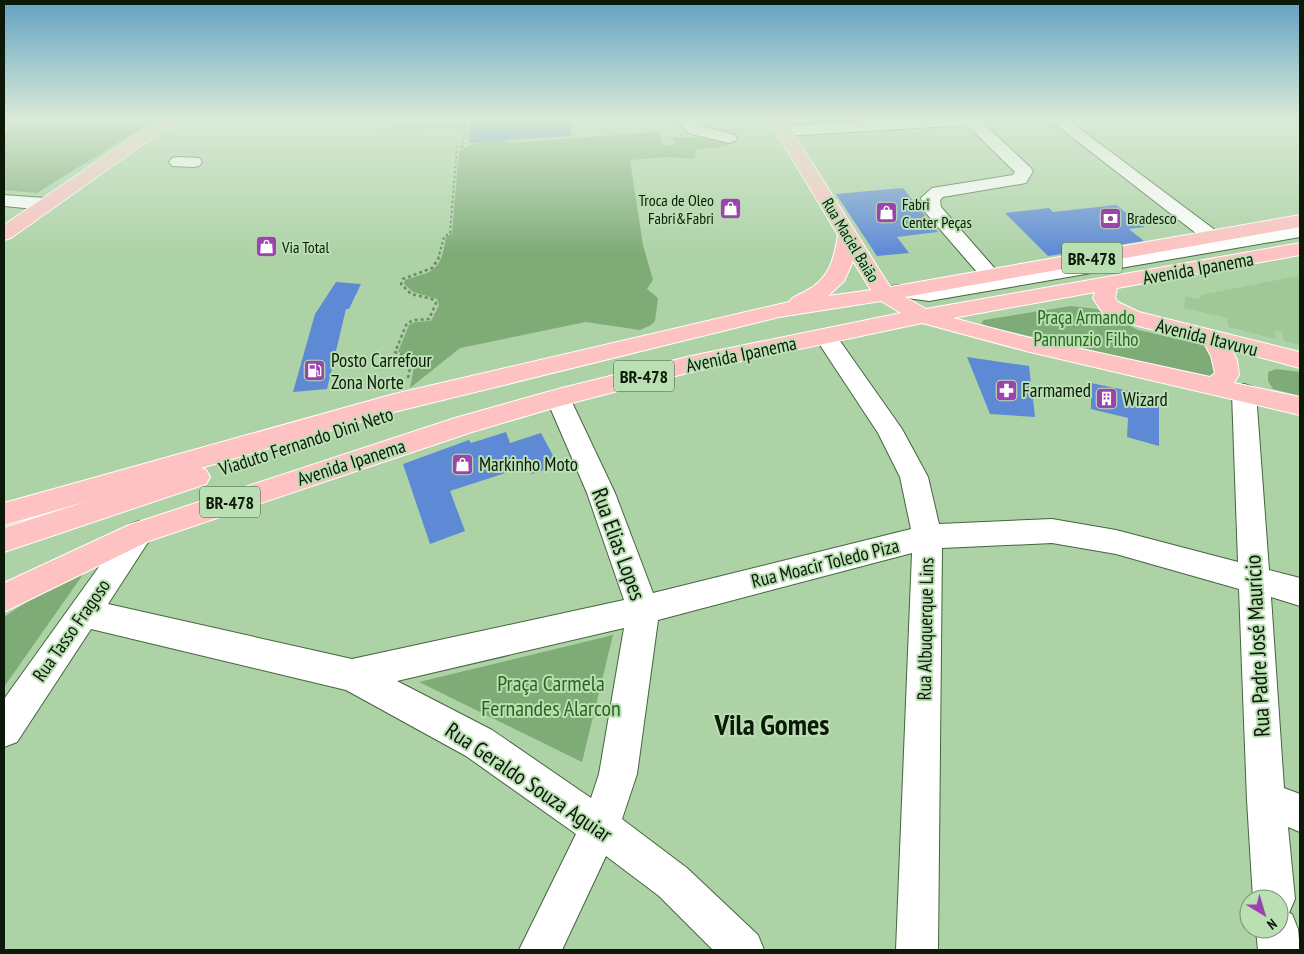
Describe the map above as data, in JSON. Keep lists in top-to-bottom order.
{
  "streets": {
    "main road": [
      "Rua Maciel Baião",
      "BR-478",
      "Avenida Ipanema",
      "Avenida Itavuvu",
      "Viaduto Fernando Dini Neto"
    ],
    "street": [
      "Rua Elias Lopes",
      "Rua Moacir Toledo Piza",
      "Rua Albuquerque Lins",
      "Rua Tasso Fragoso",
      "Rua Padre José Maurício",
      "Rua Geraldo Souza Aguiar"
    ]
  },
  "crossings": [
    ["Rua Maciel Baião", "Avenida Ipanema"],
    ["Avenida Ipanema", "Avenida Itavuvu"],
    ["Avenida Ipanema", "Viaduto Fernando Dini Neto"],
    ["Avenida Ipanema", "Rua Elias Lopes"],
    ["Avenida Ipanema", "Rua Albuquerque Lins"],
    ["Avenida Ipanema", "Rua Tasso Fragoso"],
    ["Rua Elias Lopes", "Rua Moacir Toledo Piza"],
    ["Rua Elias Lopes", "Rua Geraldo Souza Aguiar"],
    ["Rua Moacir Toledo Piza", "Rua Albuquerque Lins"],
    ["Rua Moacir Toledo Piza", "Rua Padre José Maurício"],
    ["Rua Moacir Toledo Piza", "Rua Geraldo Souza Aguiar"],
    ["Rua Tasso Fragoso", "Rua Geraldo Souza Aguiar"]
  ],
  "districts": ["Vila Gomes"],
  "parks": ["Praça Armando Pannunzio Filho", "Praça Carmela Fernandes Alarcon"],
  "places": {
    "shop": [
      "Troca de Oleo Fabri&Fabri",
      "Fabri Center Peças",
      "Via Total",
      "Markinho Moto"
    ],
    "bank": ["Bradesco"],
    "fuel station": ["Posto Carrefour Zona Norte"],
    "pharmacy": ["Farmamed"],
    "building": ["Wizard"]
  },
  "north": "bottom right"
}
